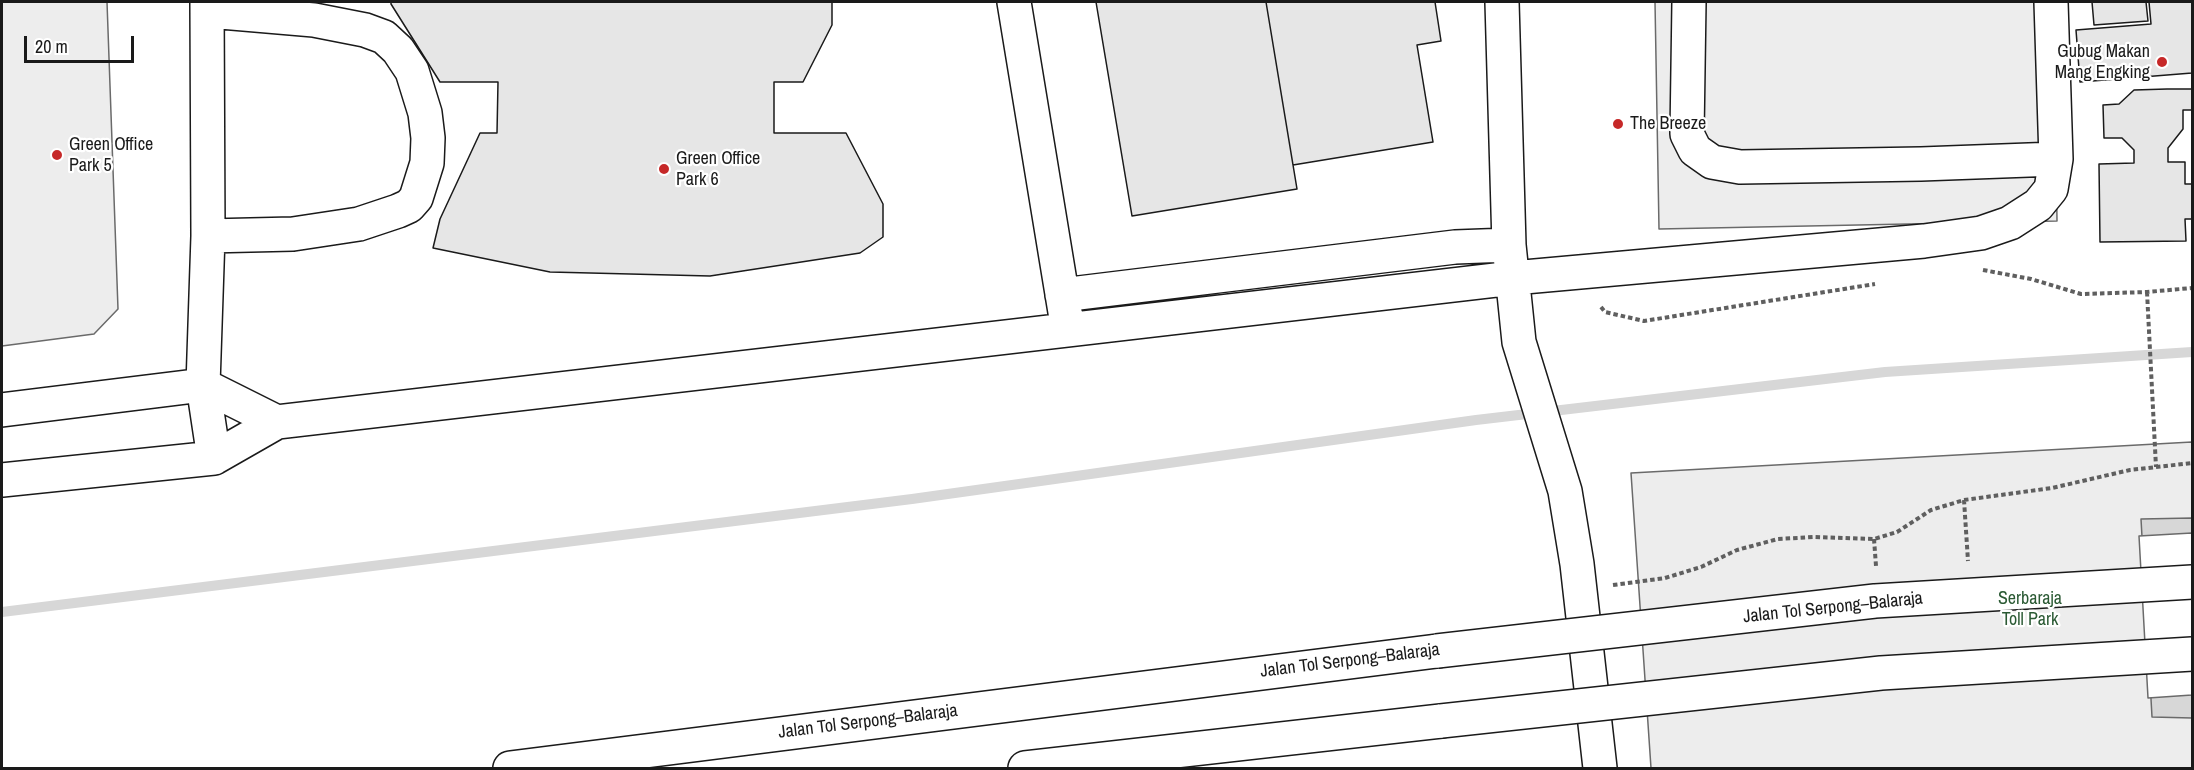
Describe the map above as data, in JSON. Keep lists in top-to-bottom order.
{
  "streets": {
    "main road": ["Jalan Tol Serpong–Balaraja"]
  },
  "parks": ["Serbaraja Toll Park"],
  "places": [
    "Gubug Makan Mang Engking",
    "The Breeze",
    "Green Office Park 5",
    "Green Office Park 6"
  ],
  "scale_bar": "20 m"
}
